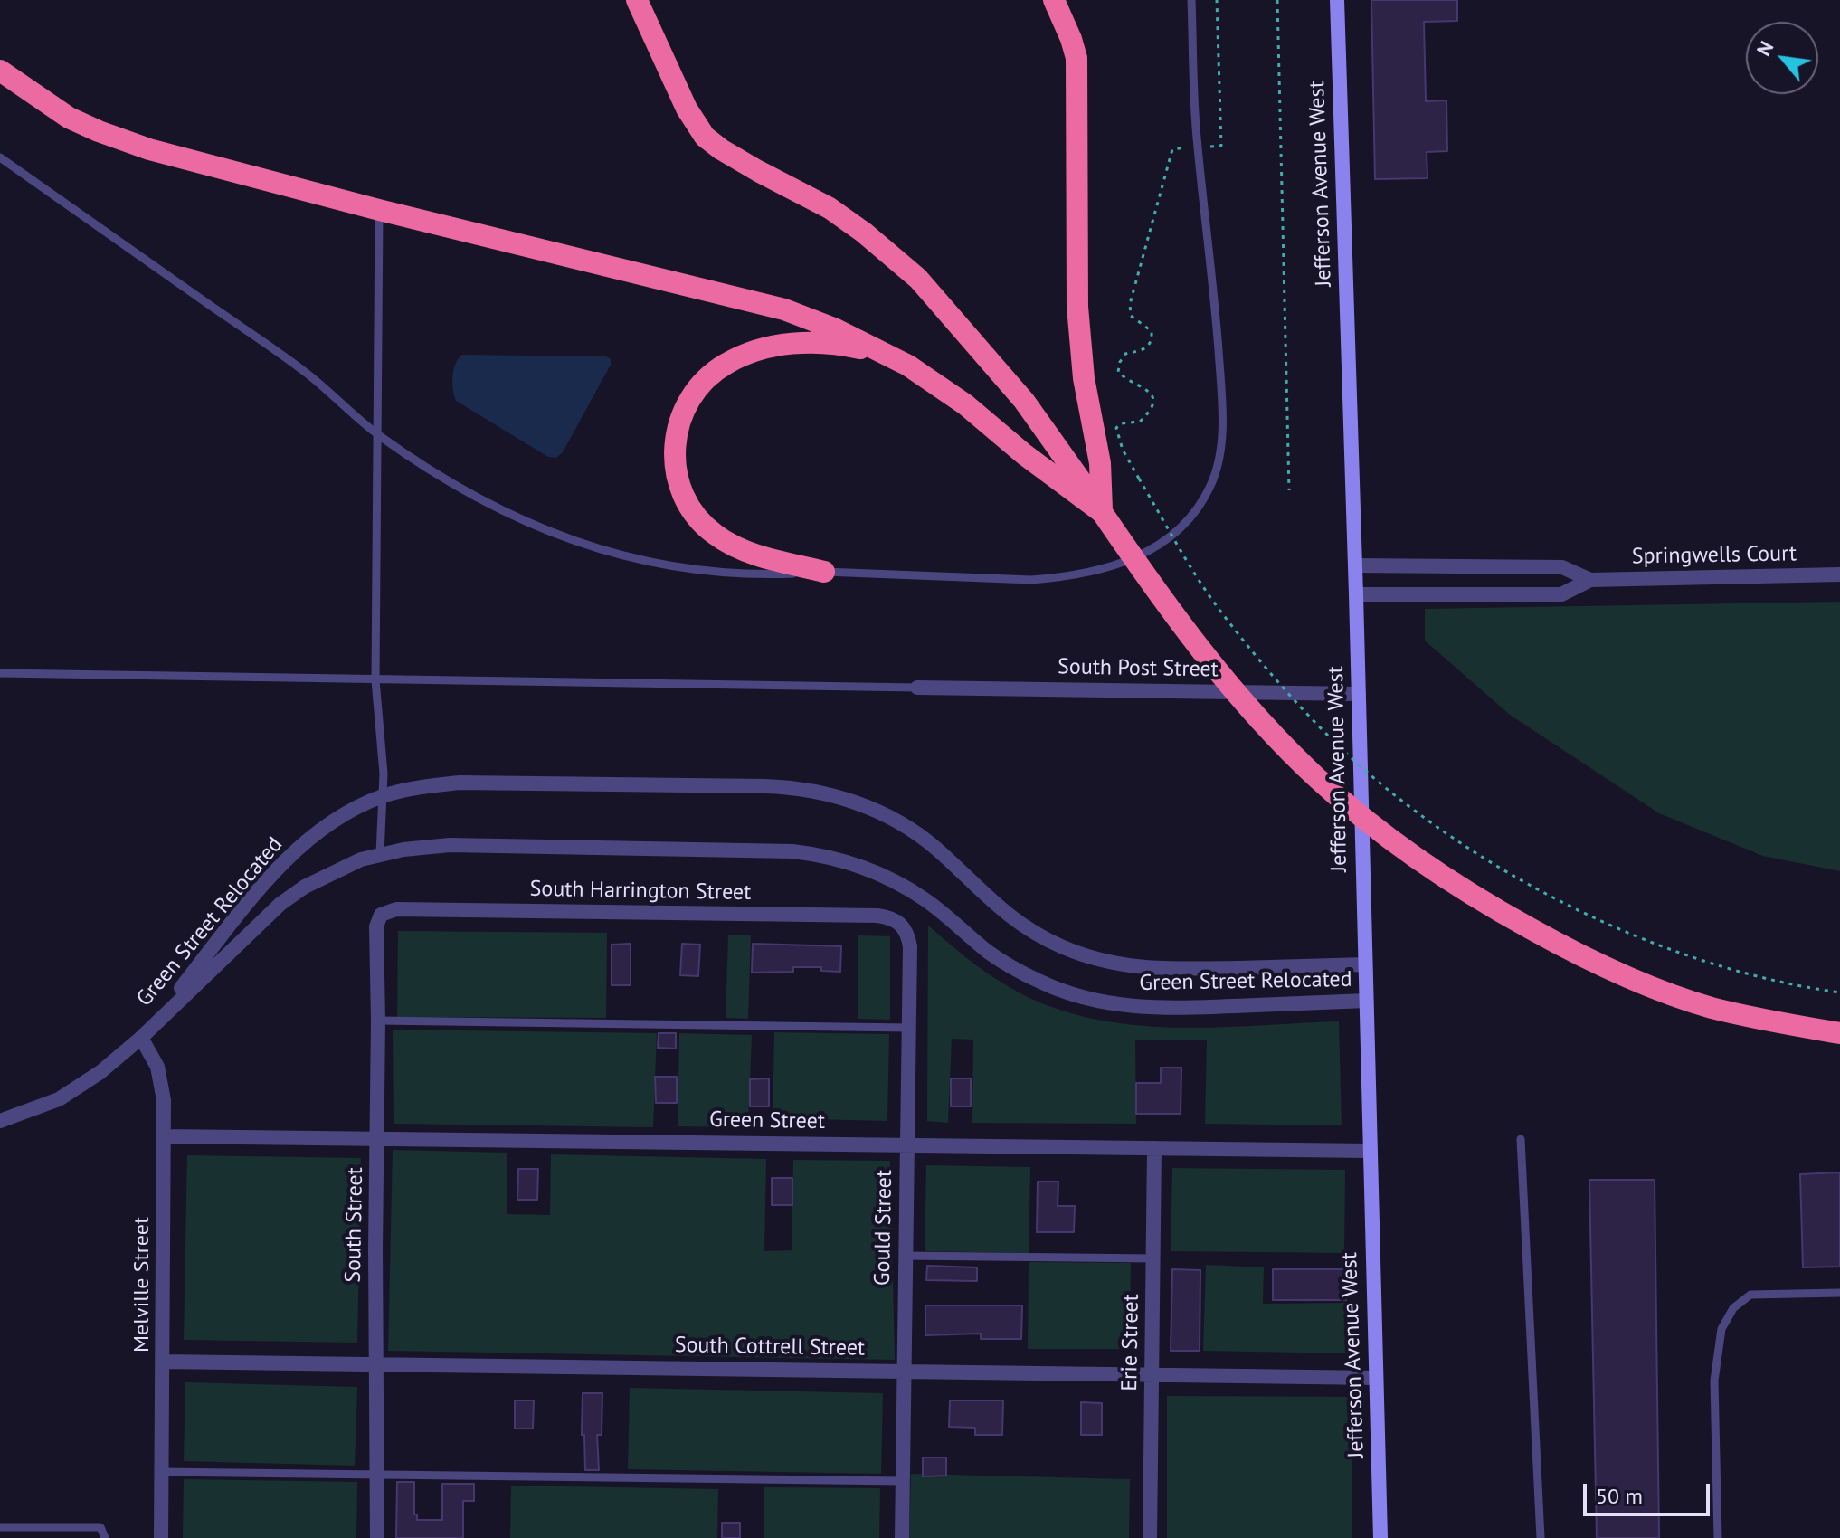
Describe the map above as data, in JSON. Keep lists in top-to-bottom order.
{
  "streets": {
    "main road": ["Jefferson Avenue West"],
    "street": [
      "Springwells Court",
      "South Post Street",
      "South Harrington Street",
      "Green Street Relocated",
      "Green Street",
      "South Street",
      "Gould Street",
      "Melville Street",
      "Erie Street",
      "South Cottrell Street"
    ]
  },
  "crossings": [
    ["Jefferson Avenue West", "Springwells Court"],
    ["Jefferson Avenue West", "South Post Street"],
    ["Jefferson Avenue West", "Green Street Relocated"],
    ["Jefferson Avenue West", "Green Street"],
    ["Jefferson Avenue West", "South Cottrell Street"],
    ["South Harrington Street", "South Street"],
    ["South Harrington Street", "Gould Street"],
    ["Green Street Relocated", "Melville Street"],
    ["Green Street", "South Street"],
    ["Green Street", "Gould Street"],
    ["Green Street", "Melville Street"],
    ["Green Street", "Erie Street"],
    ["South Street", "South Cottrell Street"],
    ["Gould Street", "South Cottrell Street"],
    ["Melville Street", "South Cottrell Street"],
    ["Erie Street", "South Cottrell Street"]
  ],
  "scale_bar": "50 m",
  "north": "top left"
}
